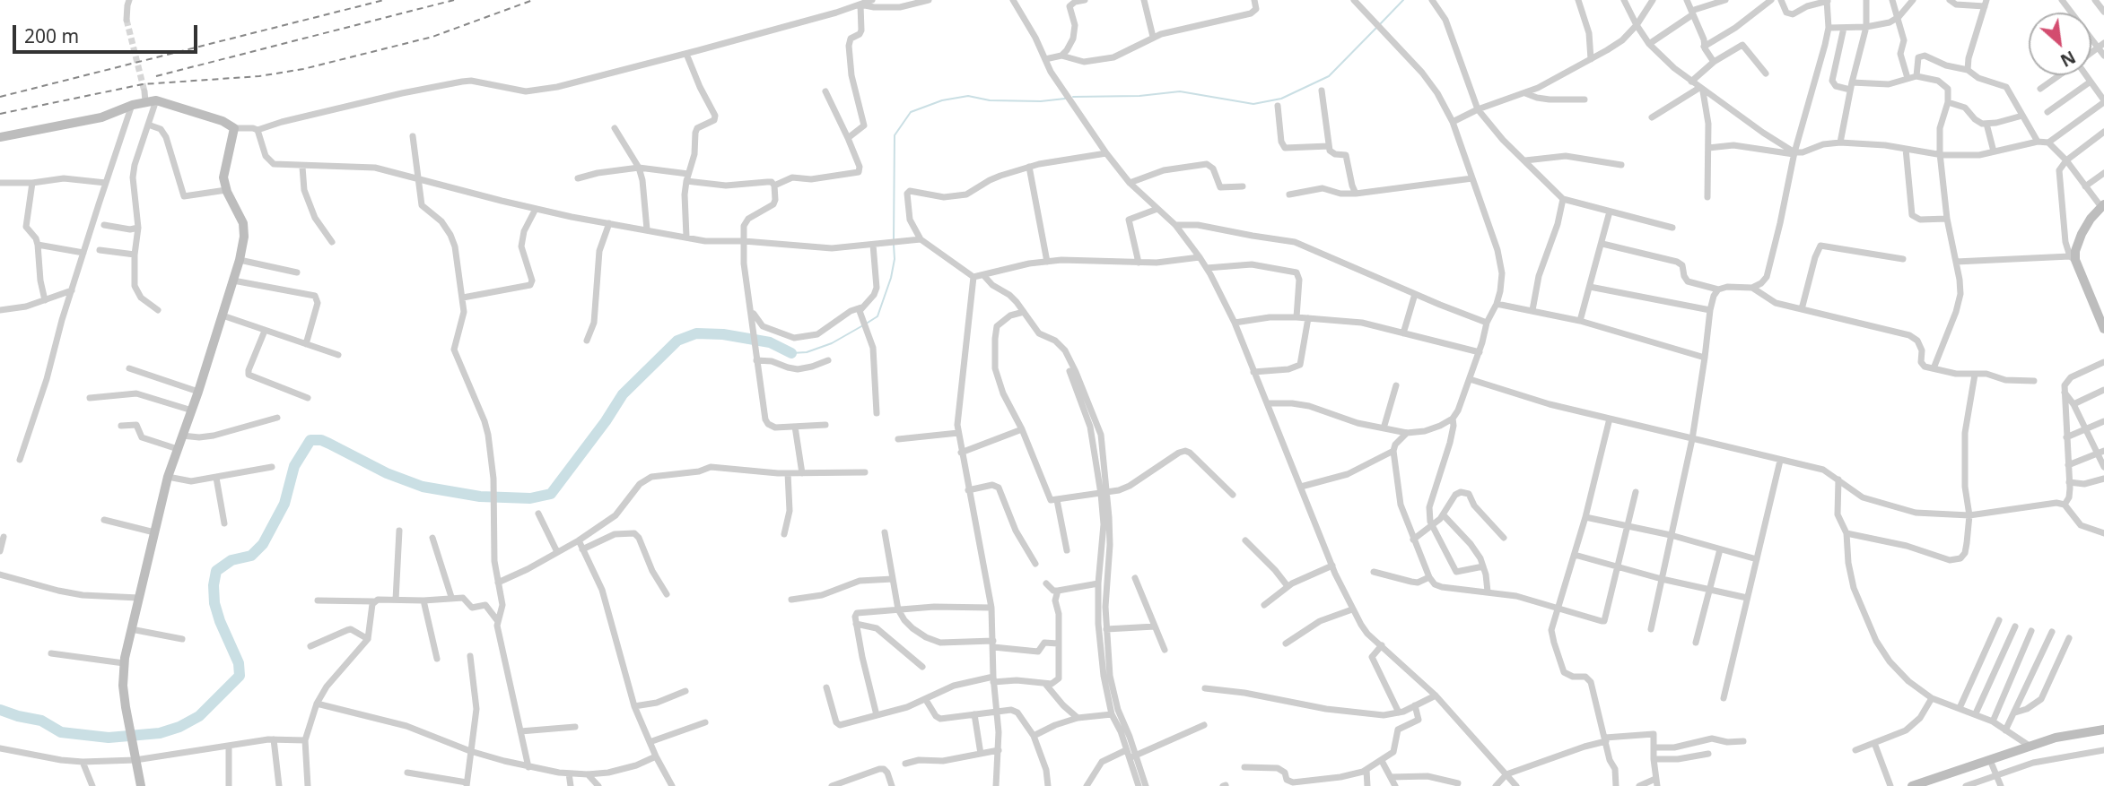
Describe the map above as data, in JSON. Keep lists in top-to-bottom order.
{
  "scale_bar": "200 m",
  "north": "bottom right"
}
